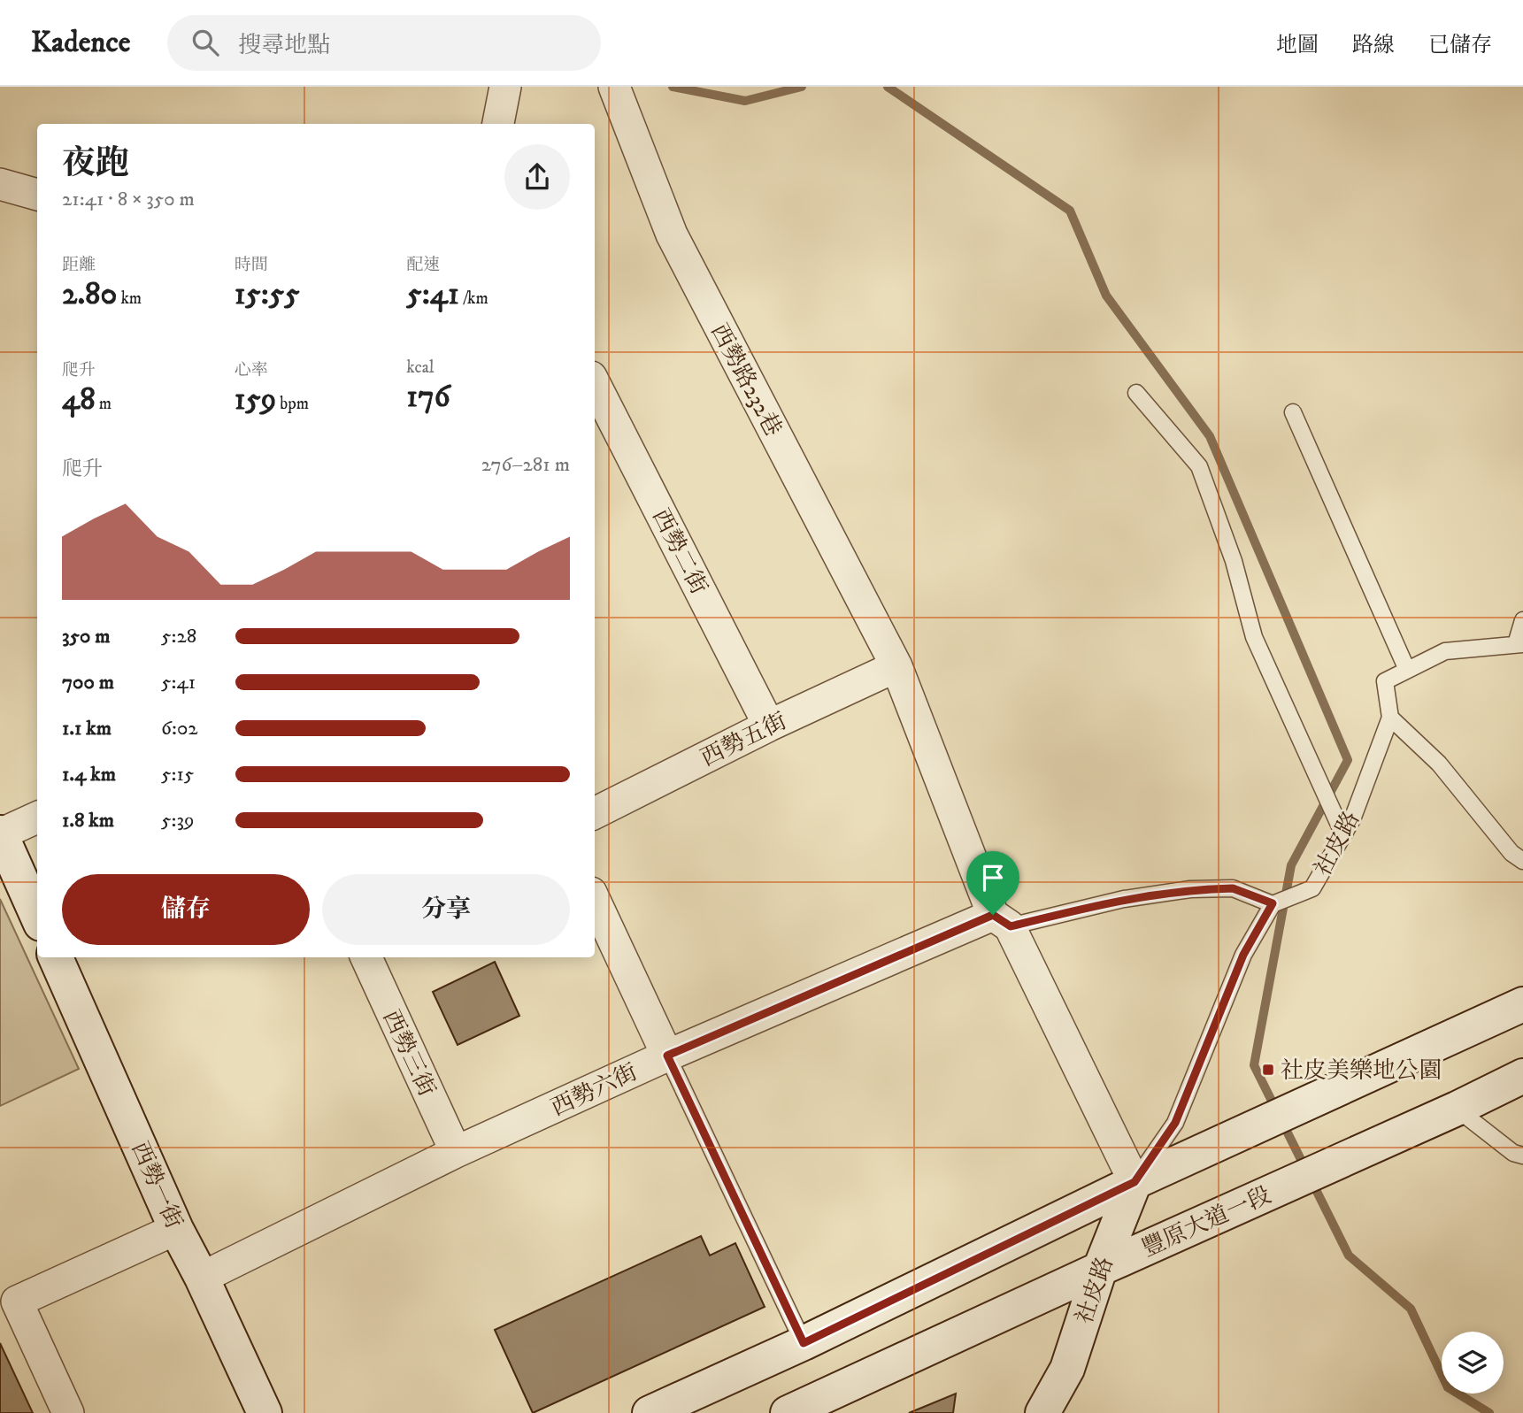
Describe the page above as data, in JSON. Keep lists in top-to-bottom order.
{
  "streets": {
    "street": [
      "西勢路232巷",
      "西勢二街",
      "西勢五街",
      "社皮路",
      "西勢三街",
      "西勢六街",
      "西勢一街",
      "豐原大道一段"
    ]
  },
  "crossings": [
    ["西勢路232巷", "西勢五街"],
    ["西勢路232巷", "社皮路"],
    ["西勢路232巷", "西勢六街"],
    ["西勢二街", "西勢五街"],
    ["社皮路", "豐原大道一段"],
    ["西勢三街", "西勢六街"],
    ["西勢六街", "西勢一街"]
  ],
  "places": {
    "transit": ["社皮美樂地公園"]
  },
  "page": {
    "header": "Kadence",
    "search": "搜尋地點",
    "nav": ["地圖", "路線", "已儲存"],
    "heading": ["夜跑", "21:41 · 8 × 350 m"],
    "stats": [
      ["距離", "2.80 km"],
      ["時間", "15:55"],
      ["配速", "5:41 /km"],
      ["爬升", "48 m"],
      ["心率", "159 bpm"],
      ["kcal", "176"]
    ],
    "chart": ["爬升", "276–281 m"],
    "list": [
      {
        "name": "350 m",
        "note": "5:28"
      },
      {
        "name": "700 m",
        "note": "5:41"
      },
      {
        "name": "1.1 km",
        "note": "6:02"
      },
      {
        "name": "1.4 km",
        "note": "5:15"
      },
      {
        "name": "1.8 km",
        "note": "5:39"
      }
    ],
    "buttons": ["儲存", "分享"]
  }
}
